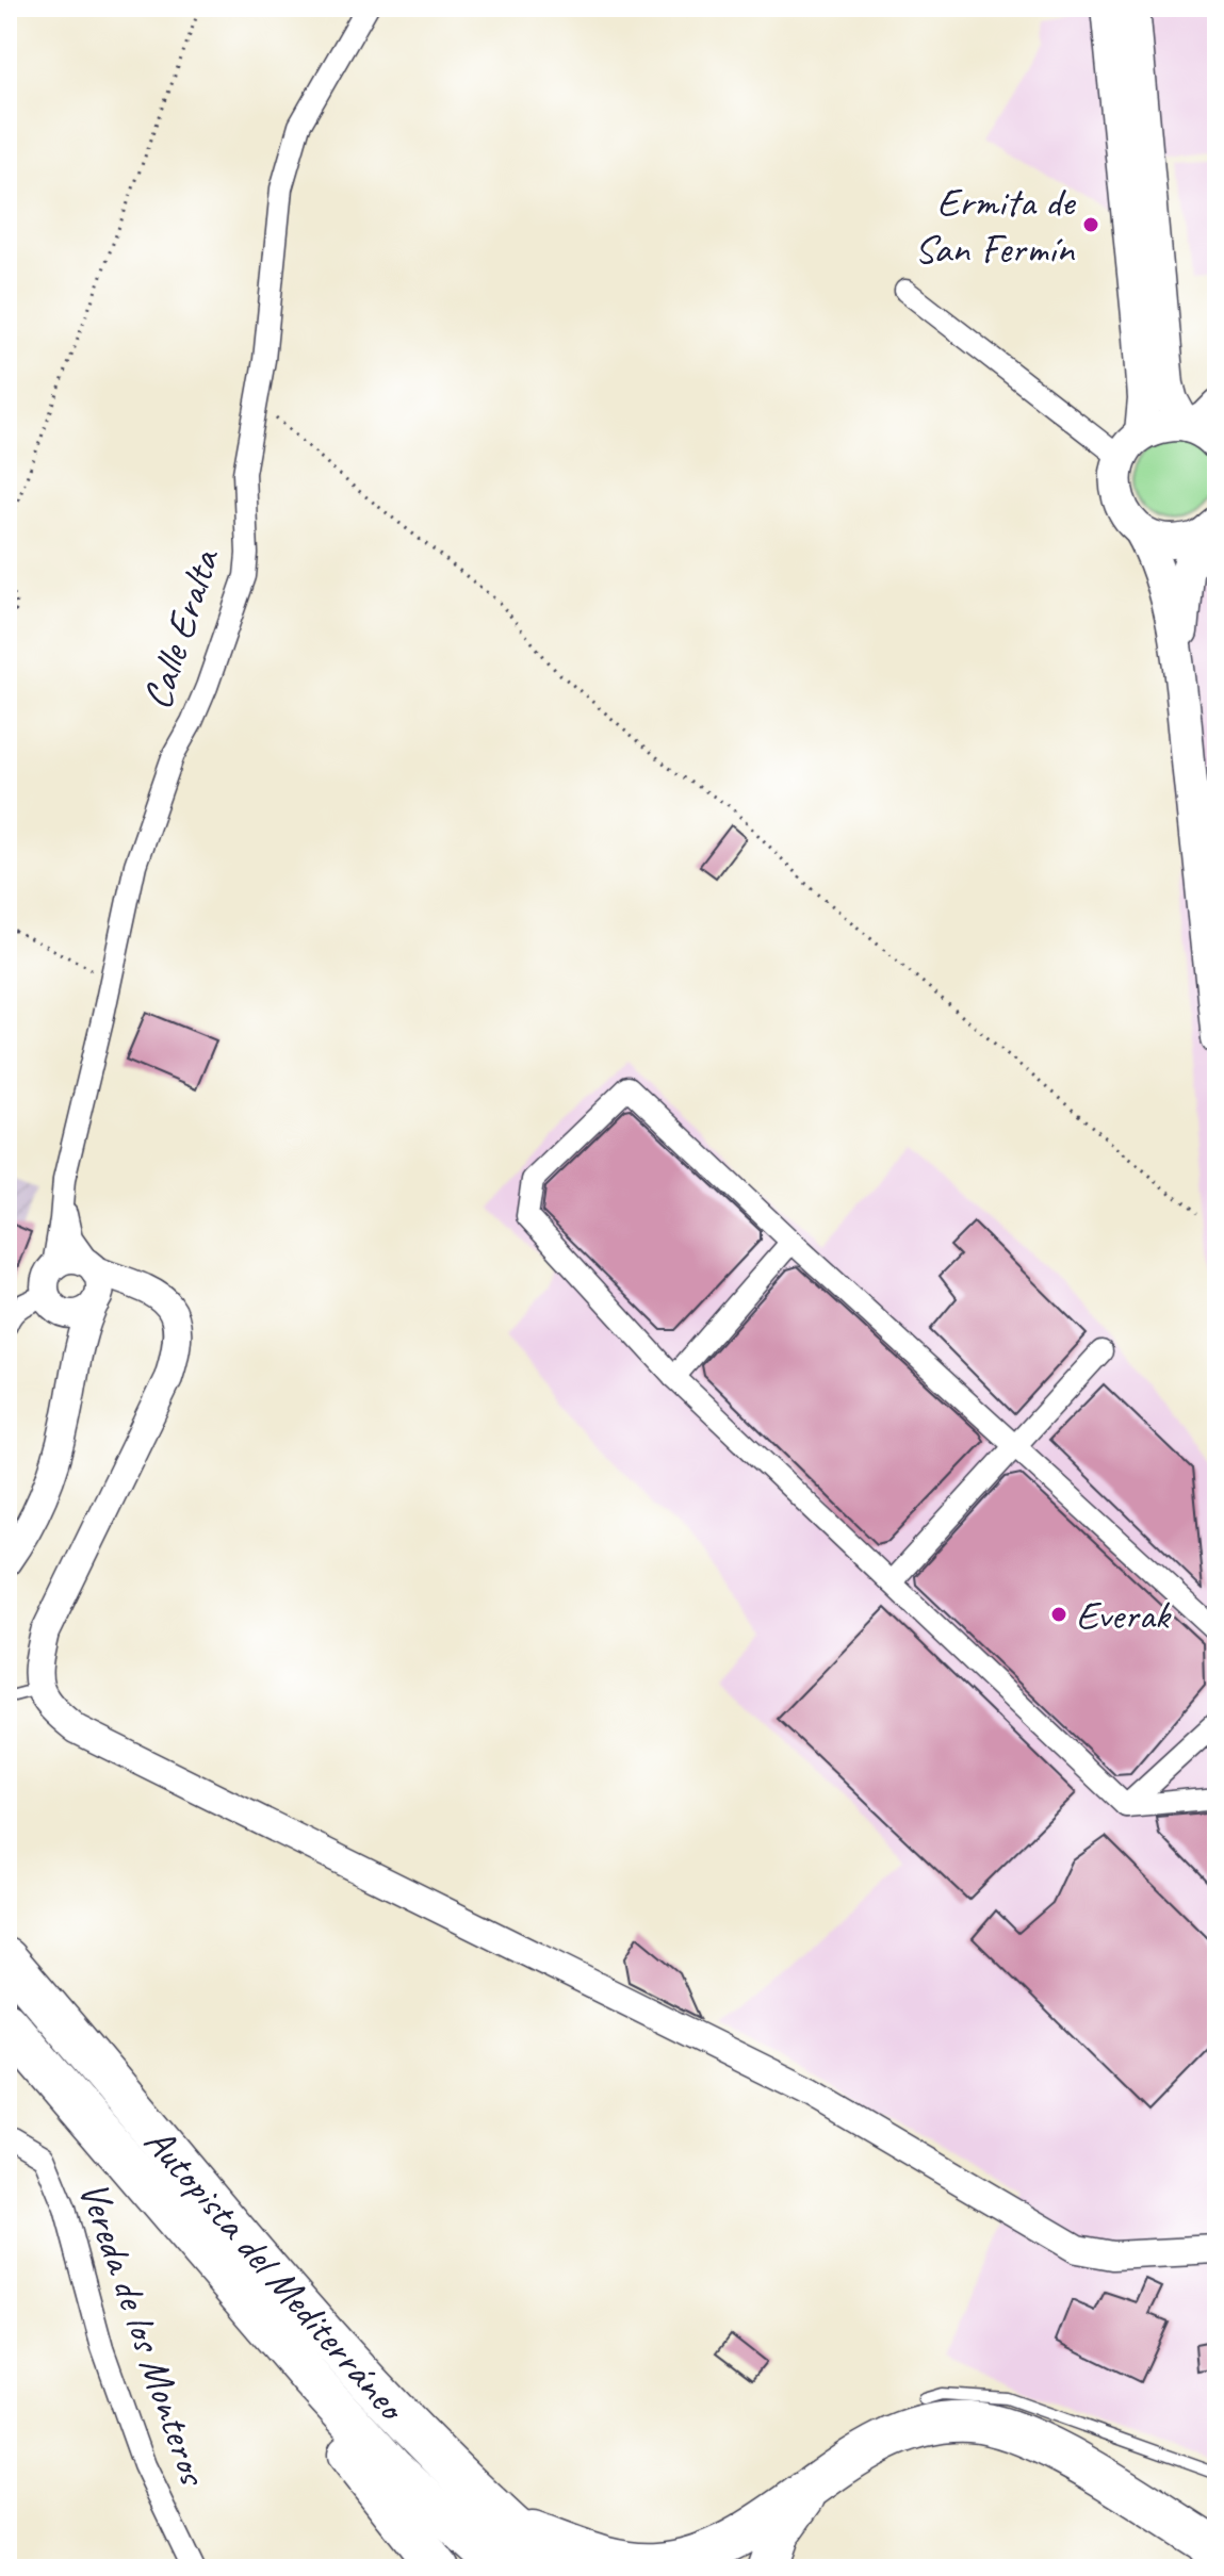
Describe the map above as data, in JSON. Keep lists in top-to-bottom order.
{
  "streets": {
    "highway": ["Autopista del Mediterráneo"],
    "street": ["Calle Eralta", "Vereda de los Monteros"]
  },
  "places": ["Ermita de San Fermín", "Everak"]
}
